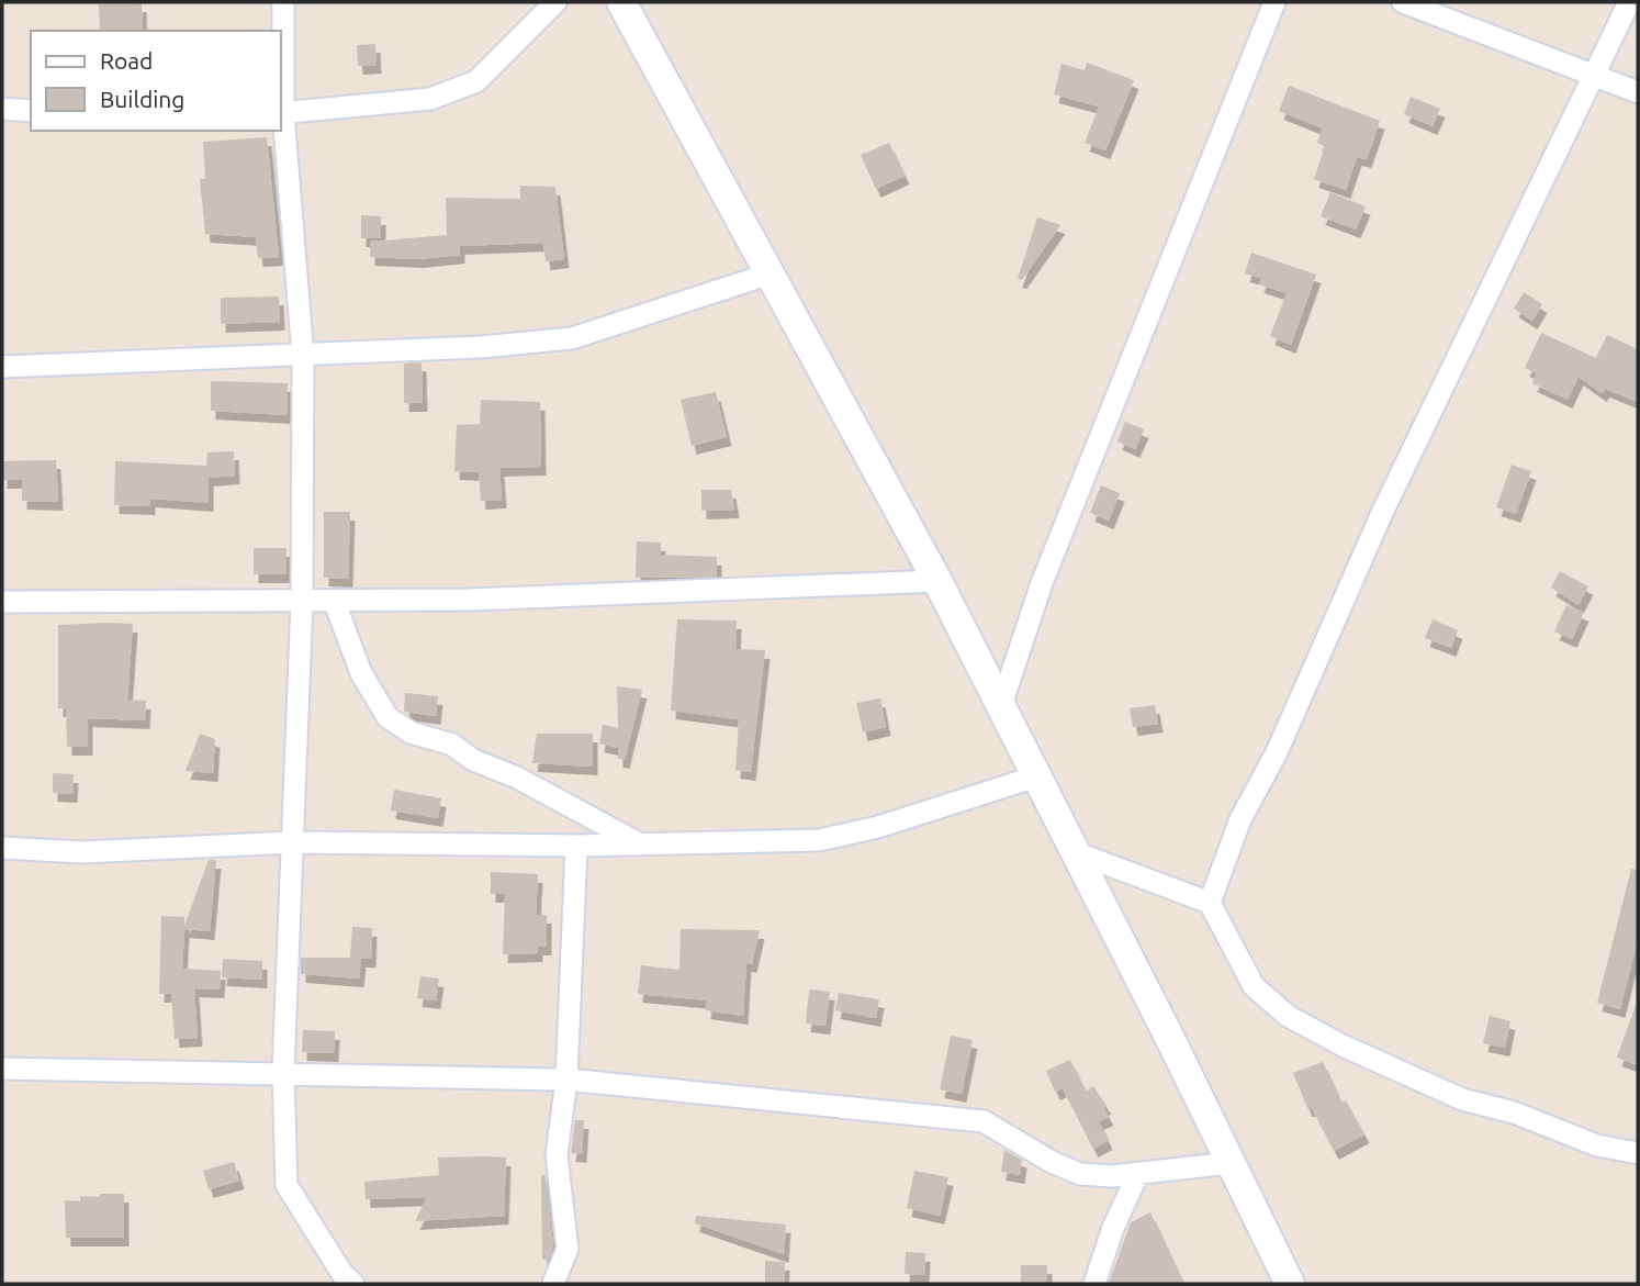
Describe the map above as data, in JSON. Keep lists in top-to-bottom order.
{
  "legend": ["Road", "Building"]
}
